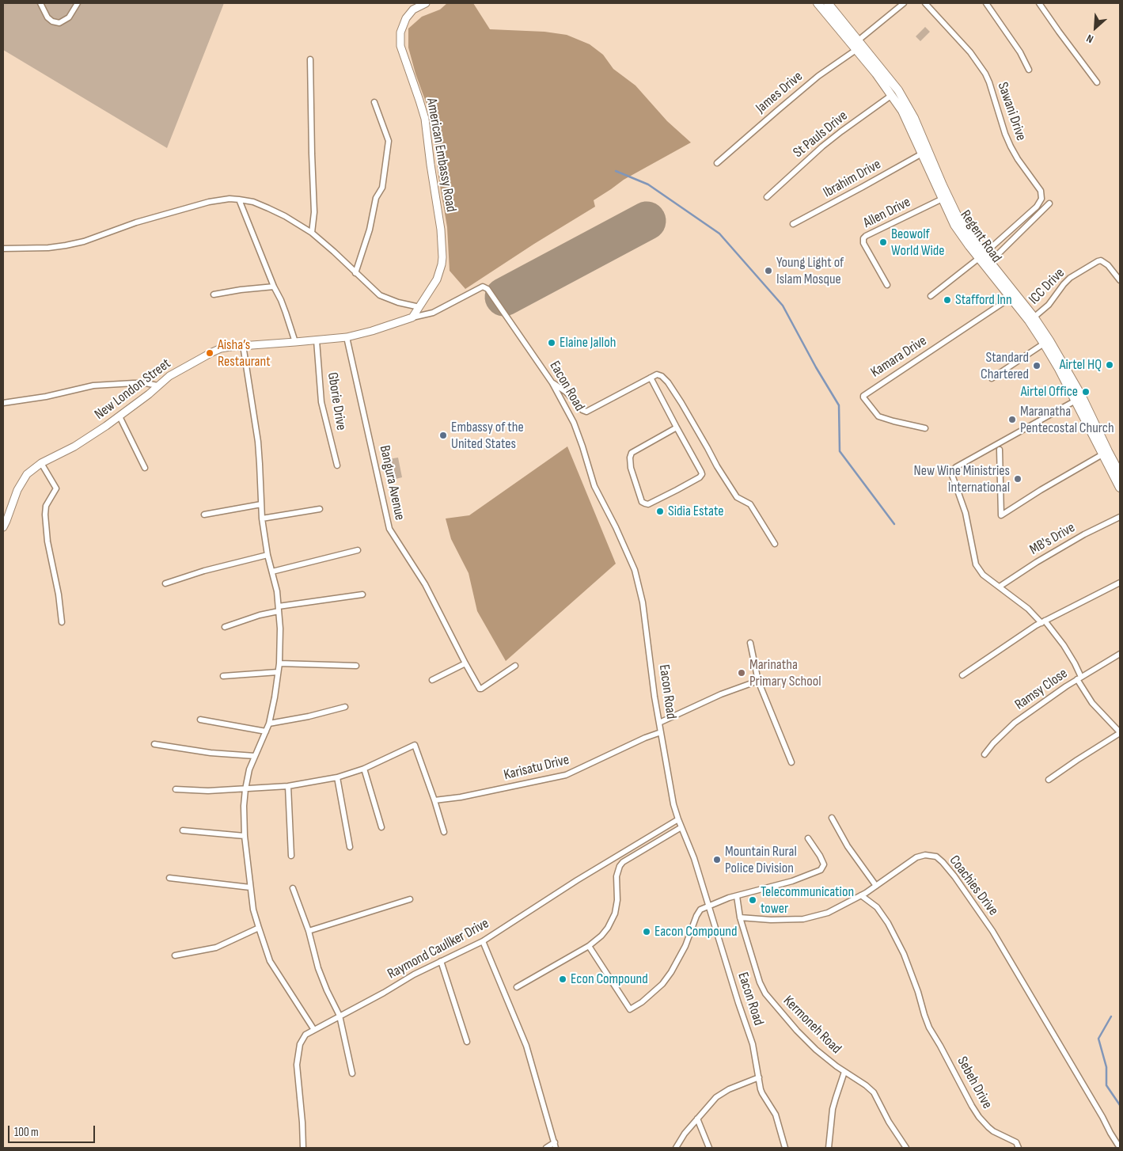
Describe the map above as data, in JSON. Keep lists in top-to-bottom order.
{
  "streets": {
    "main road": ["Regent Road"],
    "street": [
      "James Drive",
      "Sawani Drive",
      "St Pauls Drive",
      "American Embassy Road",
      "Ibrahim Drive",
      "Allen Drive",
      "ICC Drive",
      "Kamara Drive",
      "Eacon Road",
      "New London Street",
      "Gborie Drive",
      "Bangura Avenue",
      "MB's Drive",
      "Ramsy Close",
      "Karisatu Drive",
      "Coachies Drive",
      "Raymond Caullker Drive",
      "Kermoneh Road",
      "Sebeh Drive"
    ]
  },
  "crossings": [
    ["James Drive", "Regent Road"],
    ["Sawani Drive", "Regent Road"],
    ["St Pauls Drive", "Regent Road"],
    ["American Embassy Road", "Eacon Road"],
    ["American Embassy Road", "New London Street"],
    ["Ibrahim Drive", "Regent Road"],
    ["Allen Drive", "Regent Road"],
    ["Regent Road", "ICC Drive"],
    ["Regent Road", "Kamara Drive"],
    ["Eacon Road", "New London Street"],
    ["Eacon Road", "Karisatu Drive"],
    ["Eacon Road", "Raymond Caullker Drive"],
    ["New London Street", "Gborie Drive"],
    ["New London Street", "Bangura Avenue"],
    ["Coachies Drive", "Kermoneh Road"],
    ["Coachies Drive", "Sebeh Drive"]
  ],
  "places": [
    "Beowolf World Wide",
    "Young Light of Islam Mosque",
    "Stafford Inn",
    "Elaine Jalloh",
    "Aisha’s Restaurant",
    "Airtel HQ",
    "Standard Chartered",
    "Airtel Office",
    "Maranatha Pentecostal Church",
    "Embassy of the United States",
    "New Wine Ministries International",
    "Sidia Estate",
    "Marinatha Primary School",
    "Mountain Rural Police Division",
    "Telecommunication tower",
    "Eacon Compound",
    "Econ Compound"
  ],
  "scale_bar": "100 m",
  "north": "bottom left"
}
